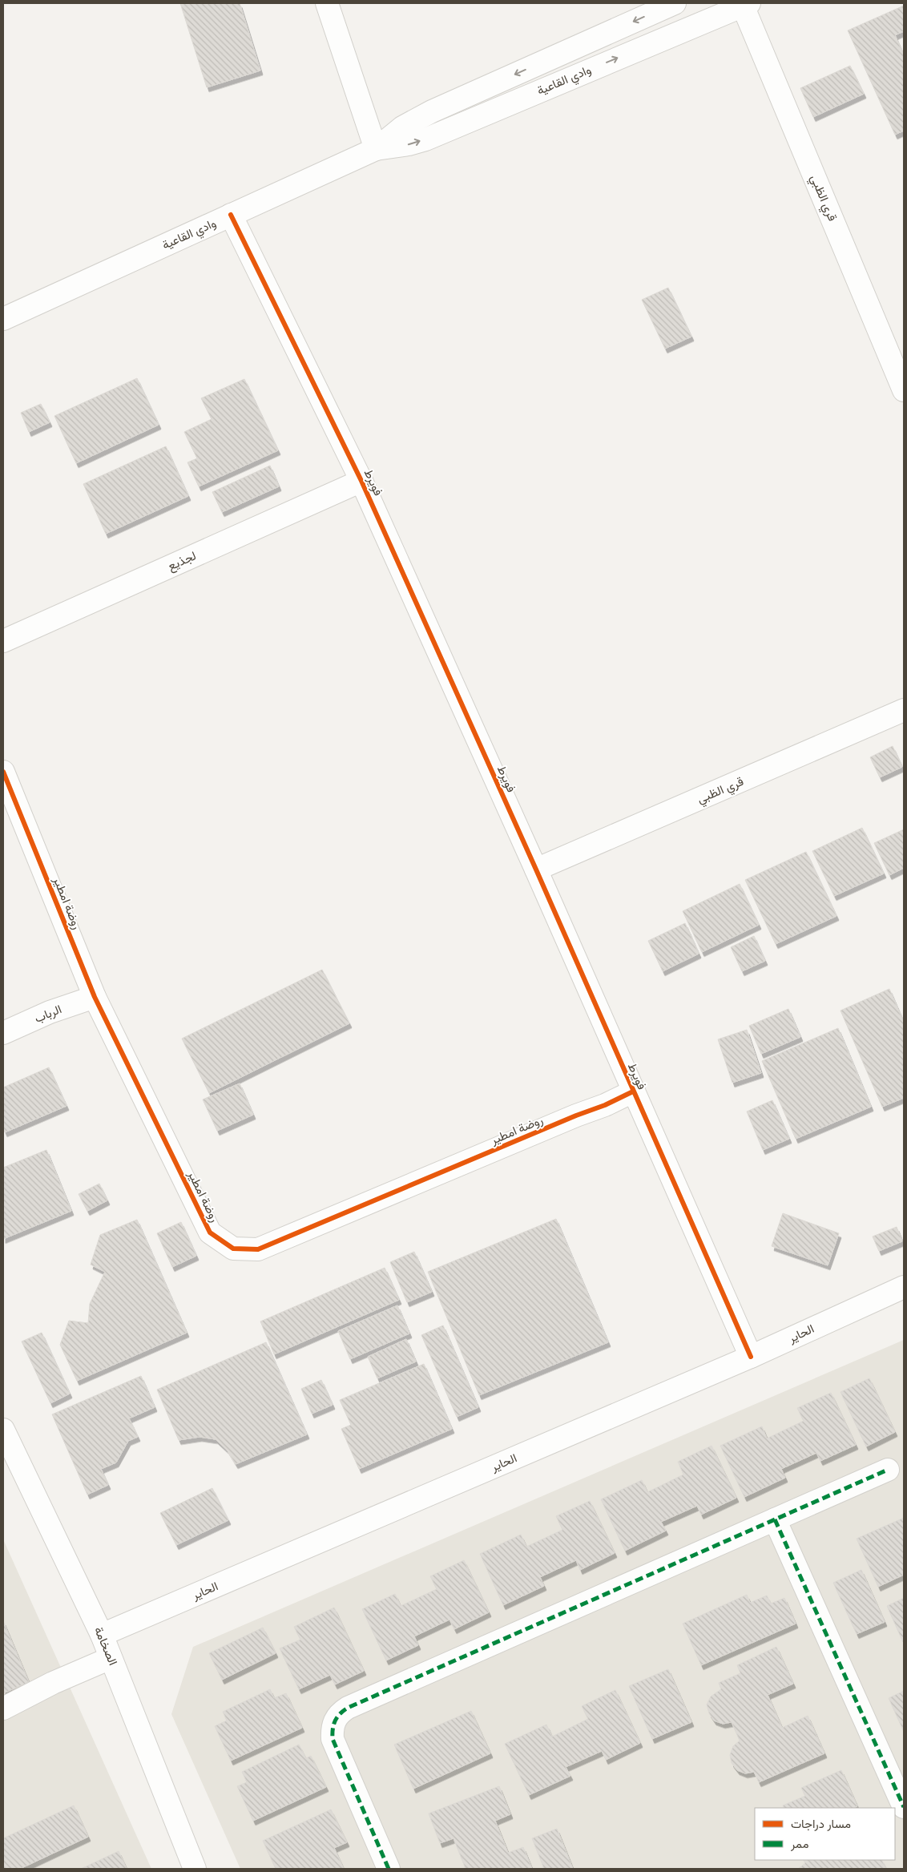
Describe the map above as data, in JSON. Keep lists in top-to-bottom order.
{
  "streets": {
    "street": [
      "وادي القاعية",
      "قري الظبي",
      "فويرط",
      "لجذيع",
      "روضة امطير",
      "الرباب",
      "الحاير",
      "الصخامة"
    ]
  },
  "crossings": [
    ["وادي القاعية", "قري الظبي"],
    ["وادي القاعية", "فويرط"],
    ["قري الظبي", "فويرط"],
    ["فويرط", "لجذيع"],
    ["فويرط", "روضة امطير"],
    ["فويرط", "الحاير"],
    ["روضة امطير", "الرباب"],
    ["الحاير", "الصخامة"]
  ],
  "legend": ["مسار دراجات", "ممر"]
}
